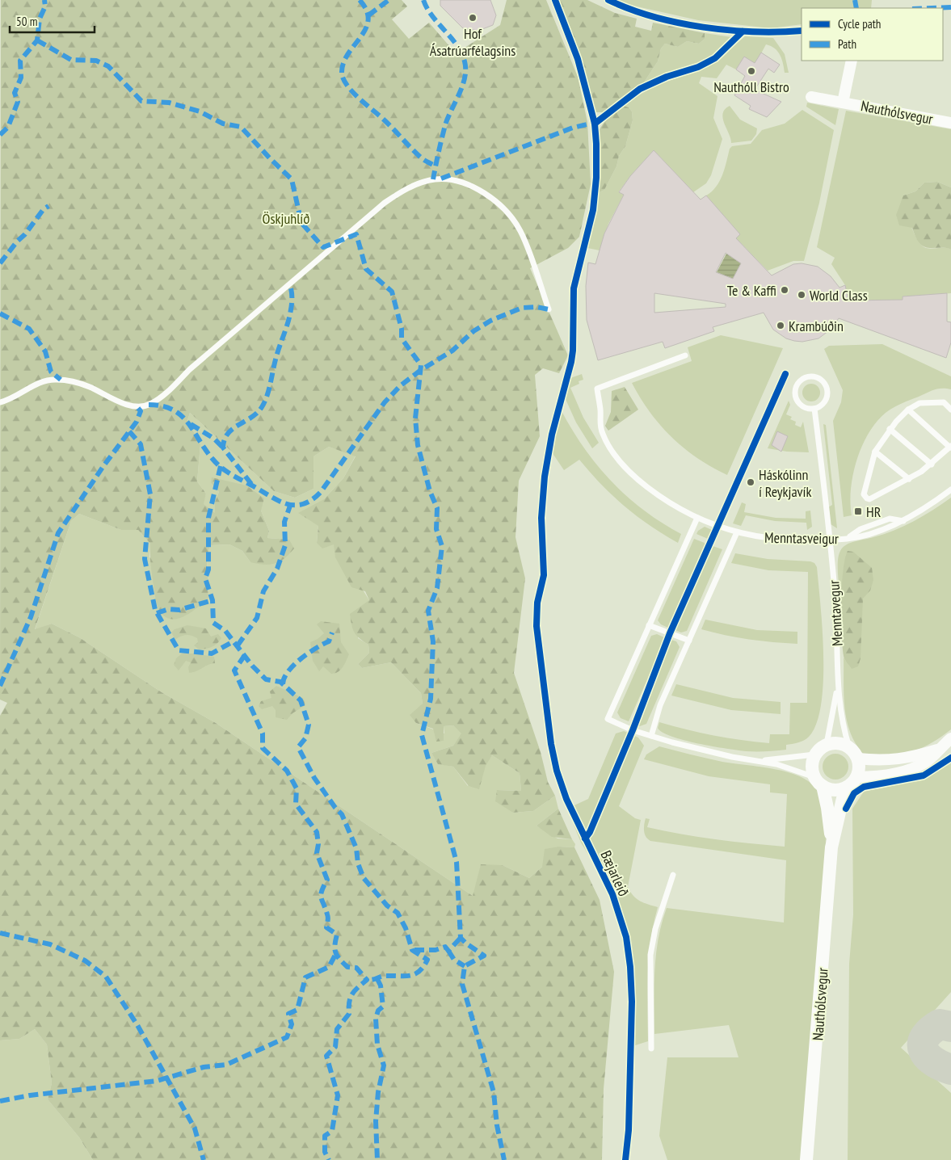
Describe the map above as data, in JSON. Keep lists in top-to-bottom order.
{
  "streets": {
    "street": ["Nauthólsvegur"],
    "lane": ["Menntasveigur", "Menntavegur"],
    "cycle path": ["Bæjarleið"]
  },
  "crossings": [
    ["Nauthólsvegur", "Menntavegur"],
    ["Menntasveigur", "Menntavegur"]
  ],
  "parks": ["Öskjuhlíð"],
  "places": {
    "other": [
      "Hof Ásatrúarfélagsins",
      "Nauthóll Bistro",
      "Te & Kaffi",
      "World Class",
      "Krambúðin",
      "Háskólinn í Reykjavík"
    ],
    "transit": ["HR"]
  },
  "legend": ["Cycle path", "Path"],
  "scale_bar": "50 m"
}
